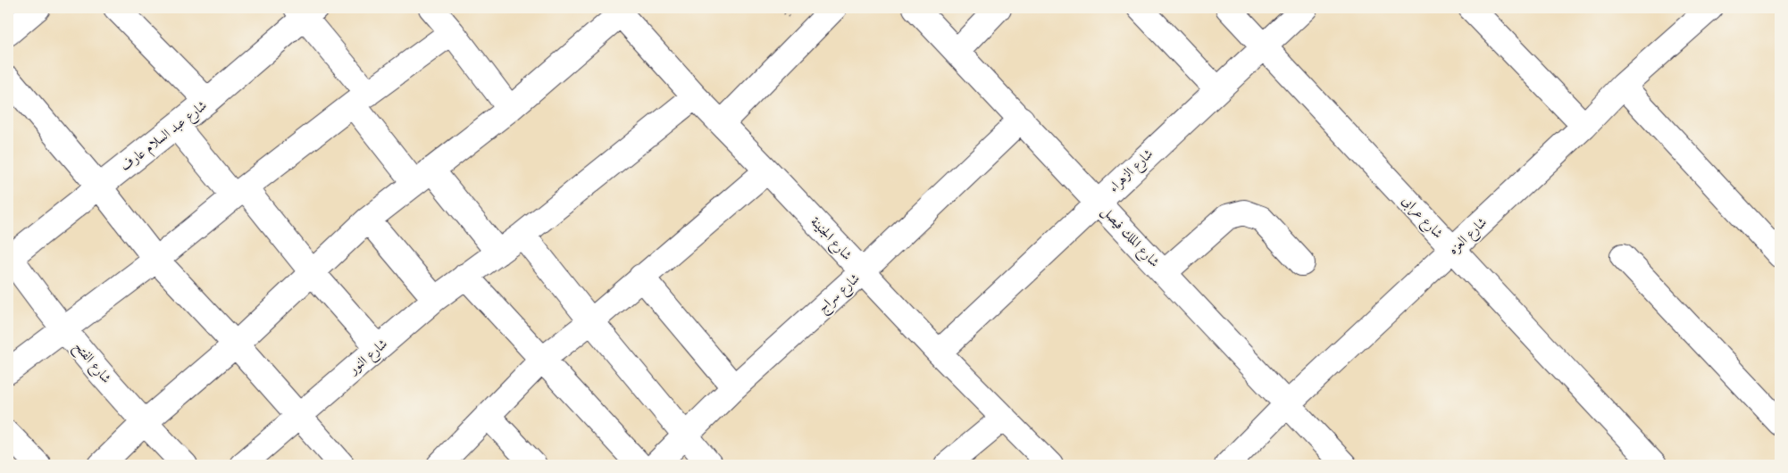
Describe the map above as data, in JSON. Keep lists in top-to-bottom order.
{
  "streets": {
    "street": [
      "شارع عبد السلام عارف",
      "شارع الزهراء",
      "شارع عرابى",
      "شارع العزه",
      "شارع الملك فيصل",
      "شارع الجنينة",
      "شارع سراج",
      "شارع النور",
      "شارع الفتح"
    ]
  },
  "crossings": [
    ["شارع عبد السلام عارف", "شارع الفتح"],
    ["شارع الزهراء", "شارع عرابى"],
    ["شارع الزهراء", "شارع الملك فيصل"],
    ["شارع الزهراء", "شارع الجنينة"],
    ["شارع عرابى", "شارع العزه"],
    ["شارع العزه", "شارع الملك فيصل"],
    ["شارع الملك فيصل", "شارع سراج"],
    ["شارع الجنينة", "شارع سراج"],
    ["شارع الجنينة", "شارع النور"]
  ]
}
